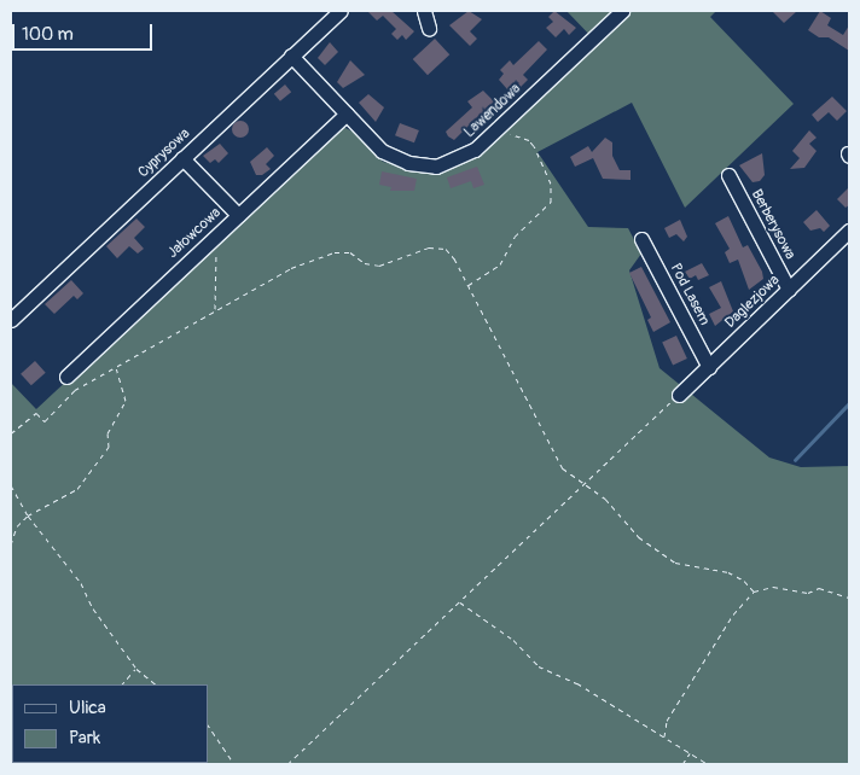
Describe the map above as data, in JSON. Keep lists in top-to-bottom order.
{
  "streets": {
    "street": [
      "Lawendowa",
      "Cyprysowa",
      "Berberysowa",
      "Jałowcowa",
      "Pod Lasem",
      "Daglezjowa"
    ]
  },
  "crossings": [
    ["Lawendowa", "Cyprysowa"],
    ["Lawendowa", "Jałowcowa"],
    ["Berberysowa", "Daglezjowa"],
    ["Pod Lasem", "Daglezjowa"]
  ],
  "legend": ["Ulica", "Park"],
  "scale_bar": "100 m"
}
